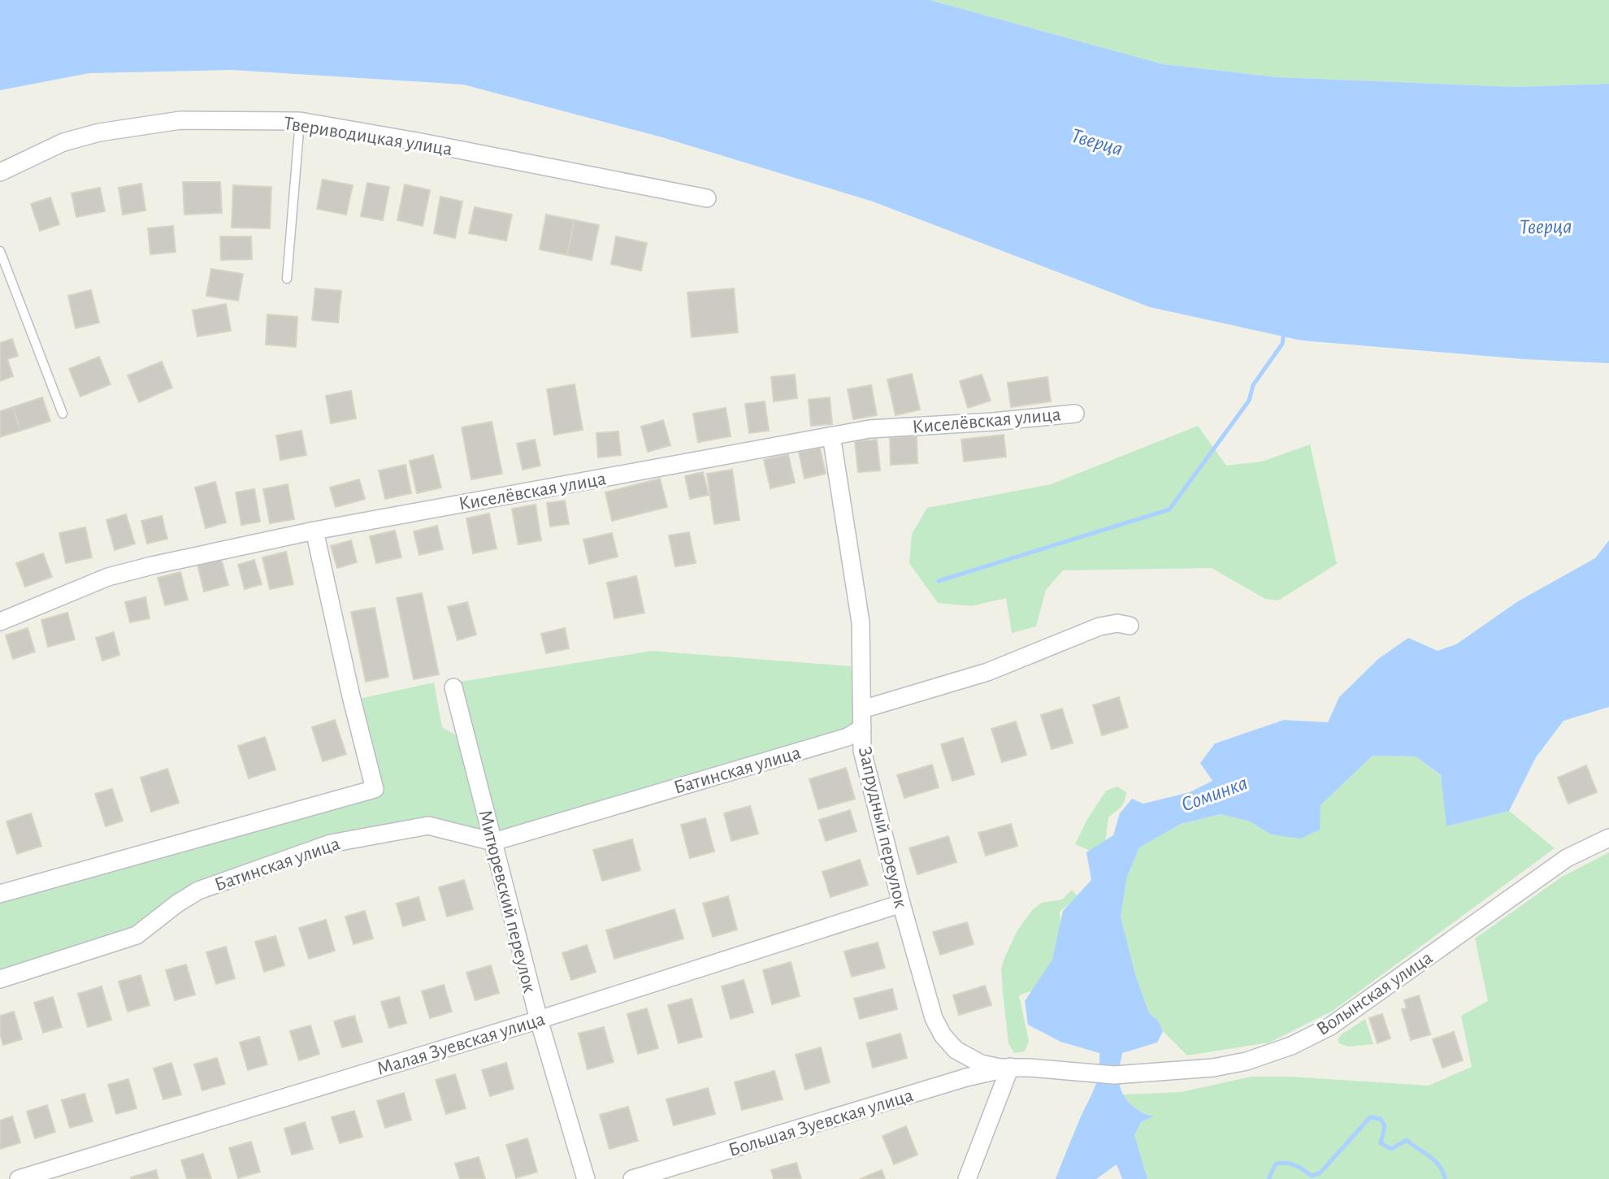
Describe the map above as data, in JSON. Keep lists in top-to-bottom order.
{
  "streets": {
    "street": [
      "Твериводицкая улица",
      "Киселёвская улица",
      "Батинская улица",
      "Запрудный переулок",
      "Митюревский переулок",
      "Волынская улица",
      "Малая Зуевская улица",
      "Большая Зуевская улица"
    ]
  },
  "crossings": [
    ["Киселёвская улица", "Запрудный переулок"],
    ["Батинская улица", "Запрудный переулок"],
    ["Батинская улица", "Митюревский переулок"],
    ["Запрудный переулок", "Волынская улица"],
    ["Запрудный переулок", "Малая Зуевская улица"],
    ["Запрудный переулок", "Большая Зуевская улица"],
    ["Митюревский переулок", "Малая Зуевская улица"],
    ["Волынская улица", "Большая Зуевская улица"]
  ],
  "water": ["Тверца", "Соминка"]
}
